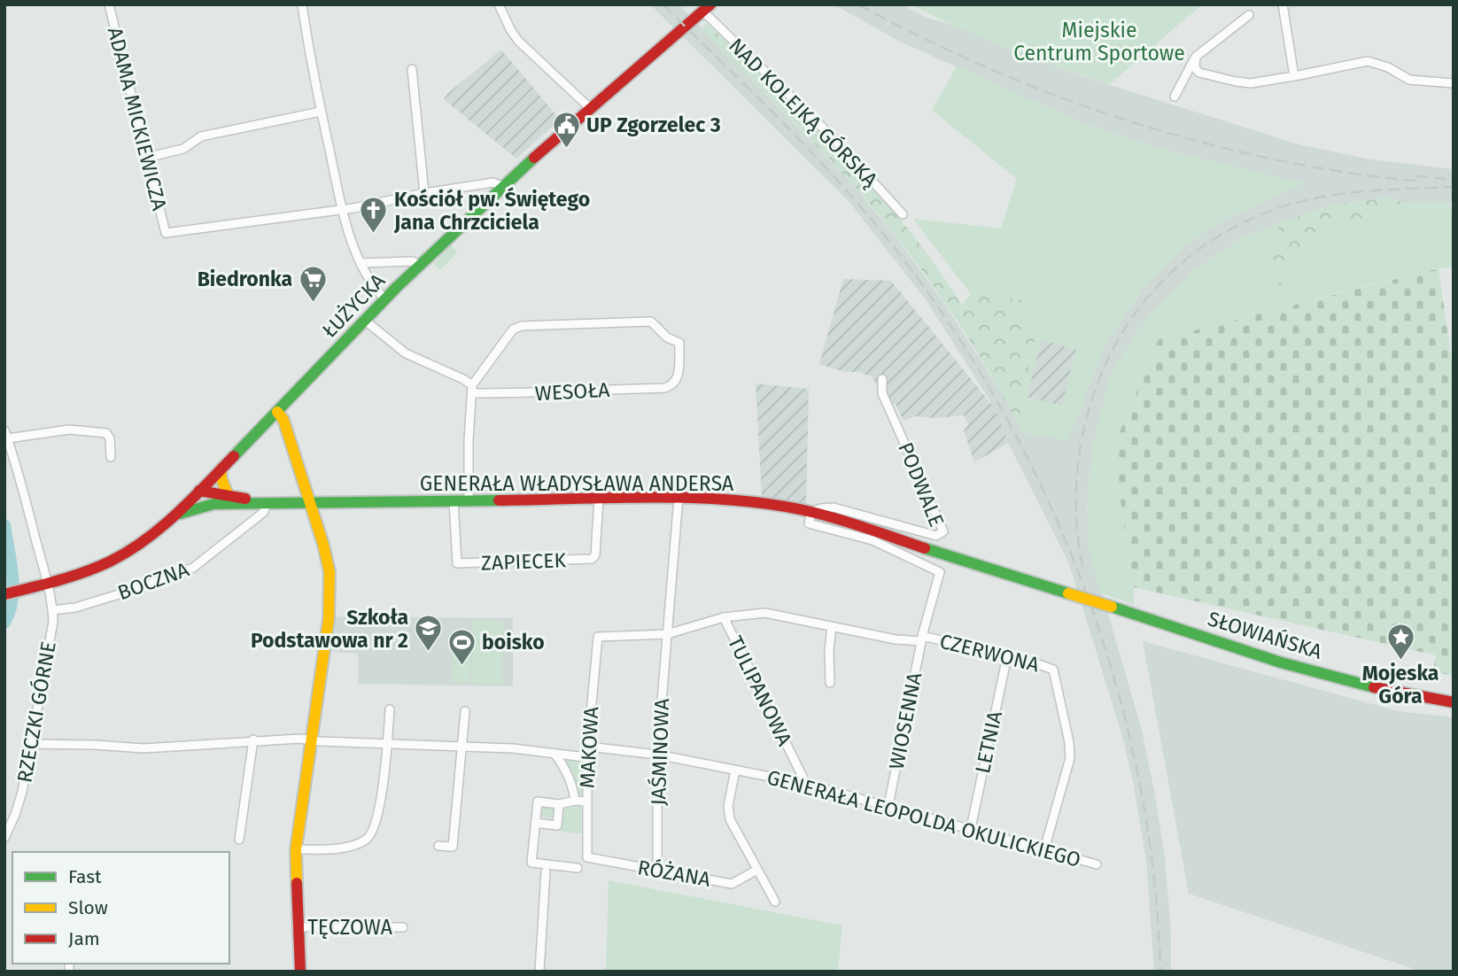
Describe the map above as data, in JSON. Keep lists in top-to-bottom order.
{
  "streets": {
    "street": [
      "NAD KOLEJKĄ GÓRSKĄ",
      "ADAMA MICKIEWICZA",
      "ŁUŻYCKA",
      "WESOŁA",
      "GENERAŁA WŁADYSŁAWA ANDERSA",
      "PODWALE",
      "ZAPIECEK",
      "BOCZNA",
      "SŁOWIAŃSKA",
      "CZERWONA",
      "TULIPANOWA",
      "RZECZKI GÓRNE",
      "WIOSENNA",
      "LETNIA",
      "MAKOWA",
      "JAŚMINOWA",
      "GENERAŁA LEOPOLDA OKULICKIEGO",
      "RÓŻANA",
      "TĘCZOWA"
    ]
  },
  "crossings": [
    ["NAD KOLEJKĄ GÓRSKĄ", "ŁUŻYCKA"],
    ["ŁUŻYCKA", "GENERAŁA WŁADYSŁAWA ANDERSA"],
    ["ŁUŻYCKA", "RZECZKI GÓRNE"],
    ["GENERAŁA WŁADYSŁAWA ANDERSA", "PODWALE"],
    ["GENERAŁA WŁADYSŁAWA ANDERSA", "ZAPIECEK"],
    ["GENERAŁA WŁADYSŁAWA ANDERSA", "BOCZNA"],
    ["GENERAŁA WŁADYSŁAWA ANDERSA", "SŁOWIAŃSKA"],
    ["GENERAŁA WŁADYSŁAWA ANDERSA", "CZERWONA"],
    ["GENERAŁA WŁADYSŁAWA ANDERSA", "JAŚMINOWA"],
    ["PODWALE", "CZERWONA"],
    ["BOCZNA", "RZECZKI GÓRNE"],
    ["CZERWONA", "WIOSENNA"],
    ["CZERWONA", "LETNIA"],
    ["CZERWONA", "GENERAŁA LEOPOLDA OKULICKIEGO"],
    ["TULIPANOWA", "MAKOWA"],
    ["TULIPANOWA", "JAŚMINOWA"],
    ["TULIPANOWA", "GENERAŁA LEOPOLDA OKULICKIEGO"],
    ["RZECZKI GÓRNE", "GENERAŁA LEOPOLDA OKULICKIEGO"],
    ["WIOSENNA", "GENERAŁA LEOPOLDA OKULICKIEGO"],
    ["LETNIA", "GENERAŁA LEOPOLDA OKULICKIEGO"],
    ["MAKOWA", "GENERAŁA LEOPOLDA OKULICKIEGO"],
    ["MAKOWA", "RÓŻANA"],
    ["JAŚMINOWA", "GENERAŁA LEOPOLDA OKULICKIEGO"],
    ["JAŚMINOWA", "RÓŻANA"]
  ],
  "parks": ["Miejskie Centrum Sportowe"],
  "places": {
    "public building": ["UP Zgorzelec 3"],
    "church": ["Kościół pw. Świętego Jana Chrzciciela"],
    "supermarket": ["Biedronka"],
    "school or university": ["Szkoła Podstawowa nr 2"],
    "place": ["Mojeska Góra"],
    "sports": ["boisko"]
  },
  "legend": ["Fast", "Slow", "Jam"]
}
